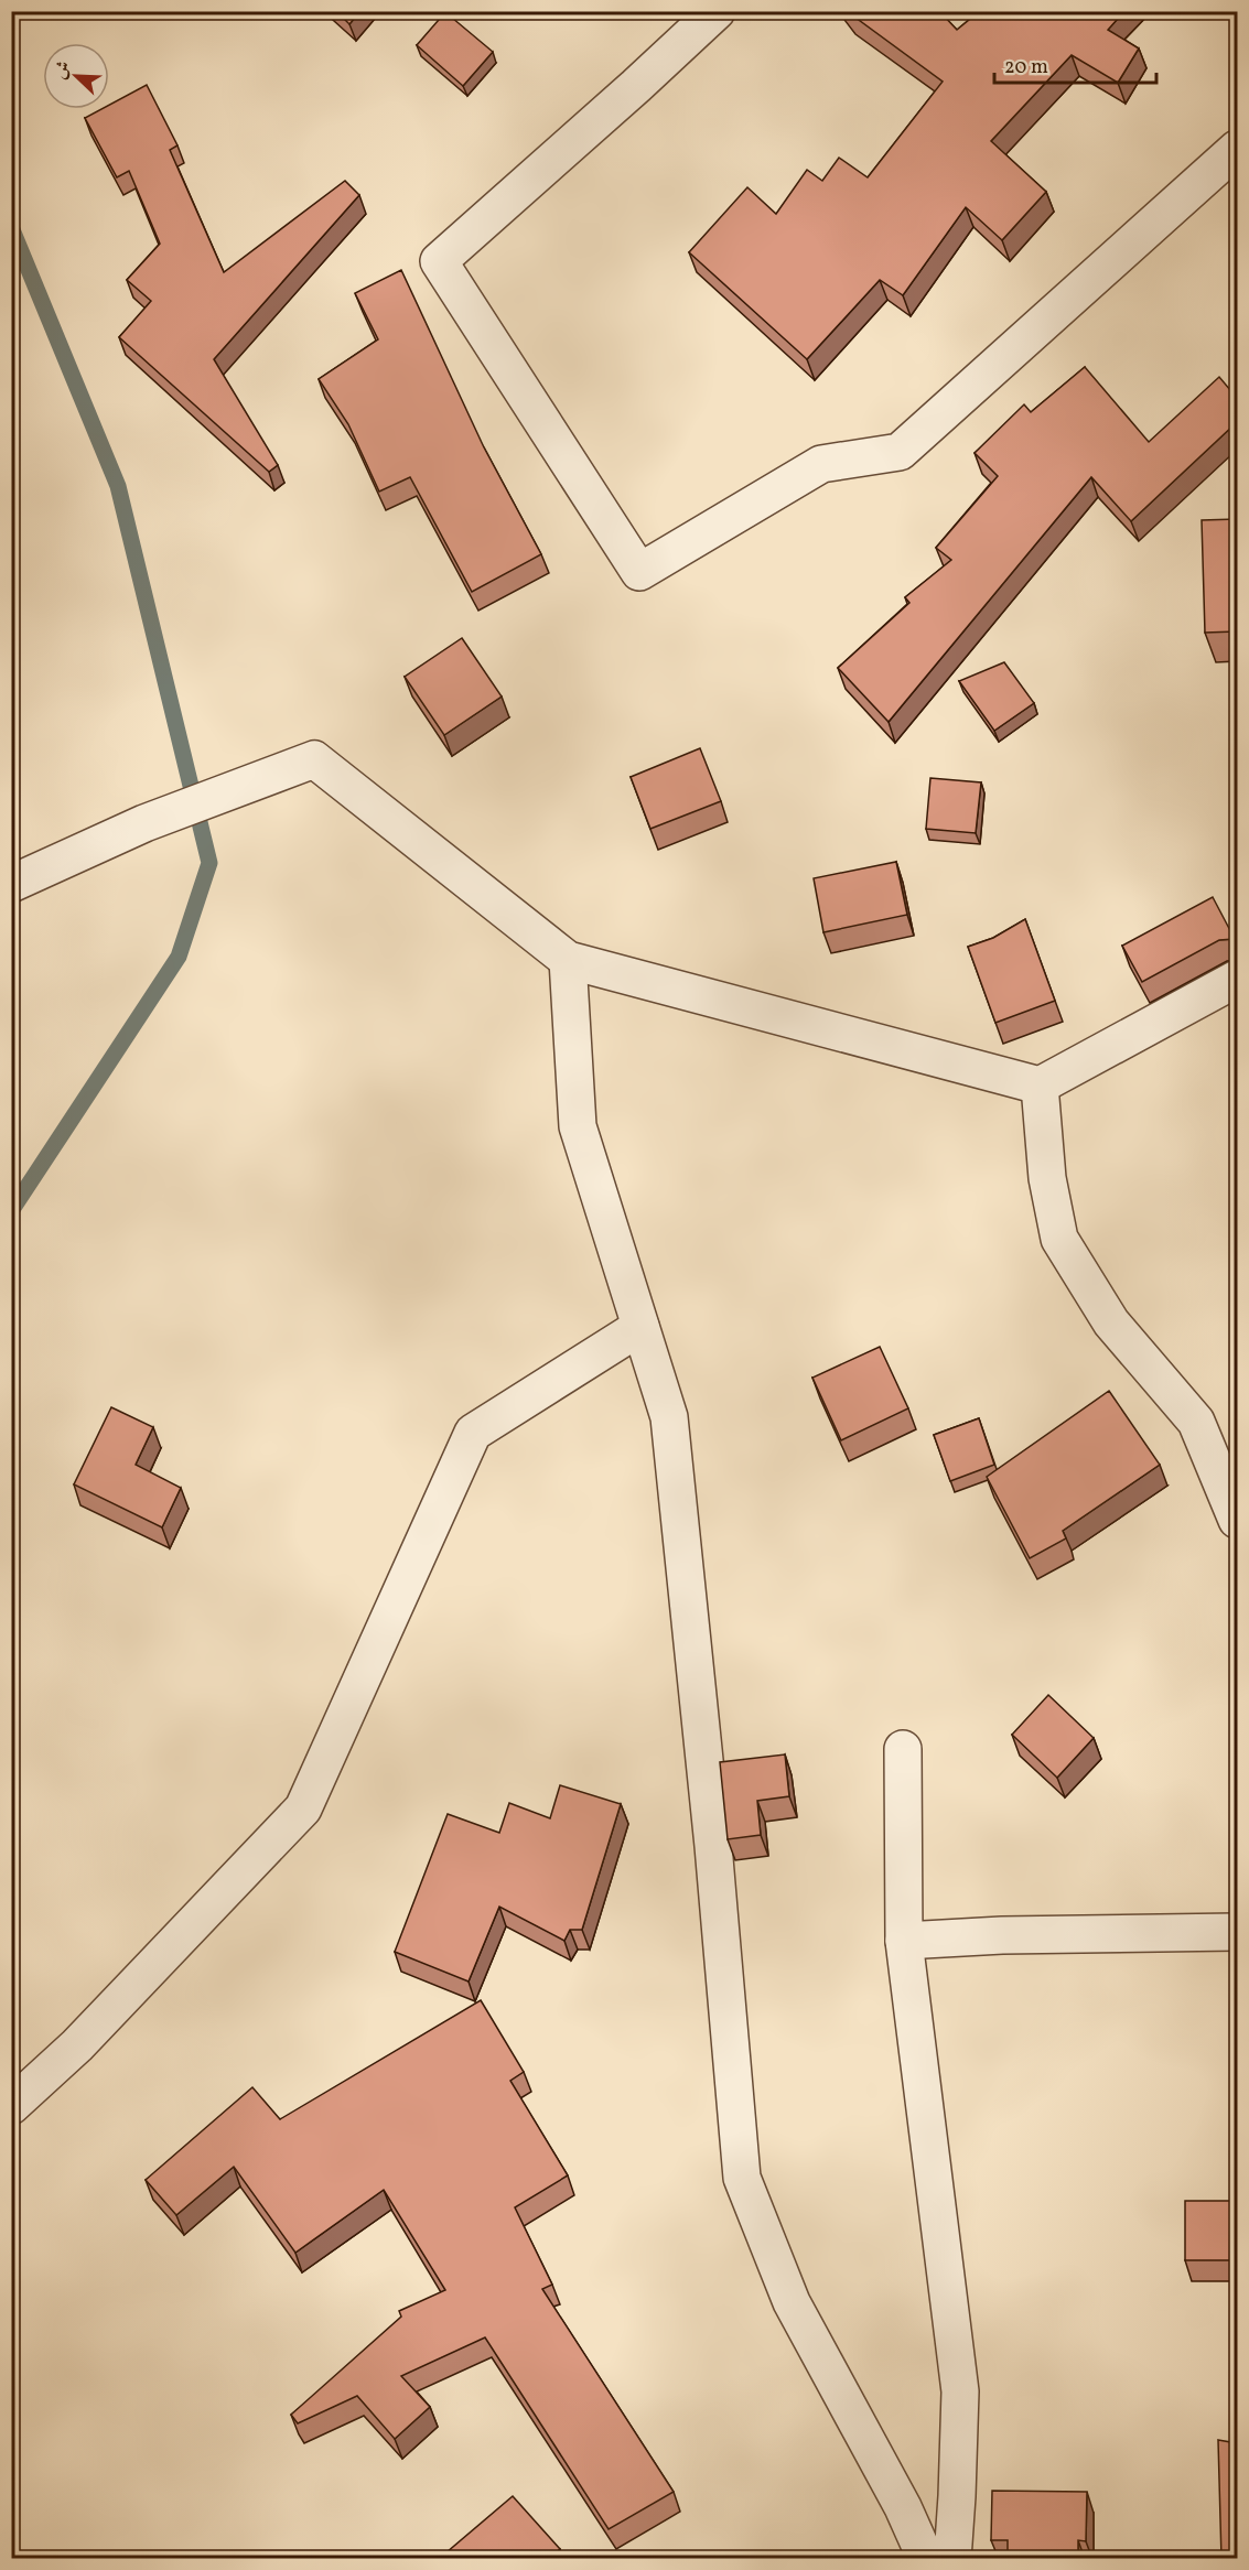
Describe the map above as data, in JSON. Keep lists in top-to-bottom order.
{
  "scale_bar": "20 m",
  "north": "top left"
}
